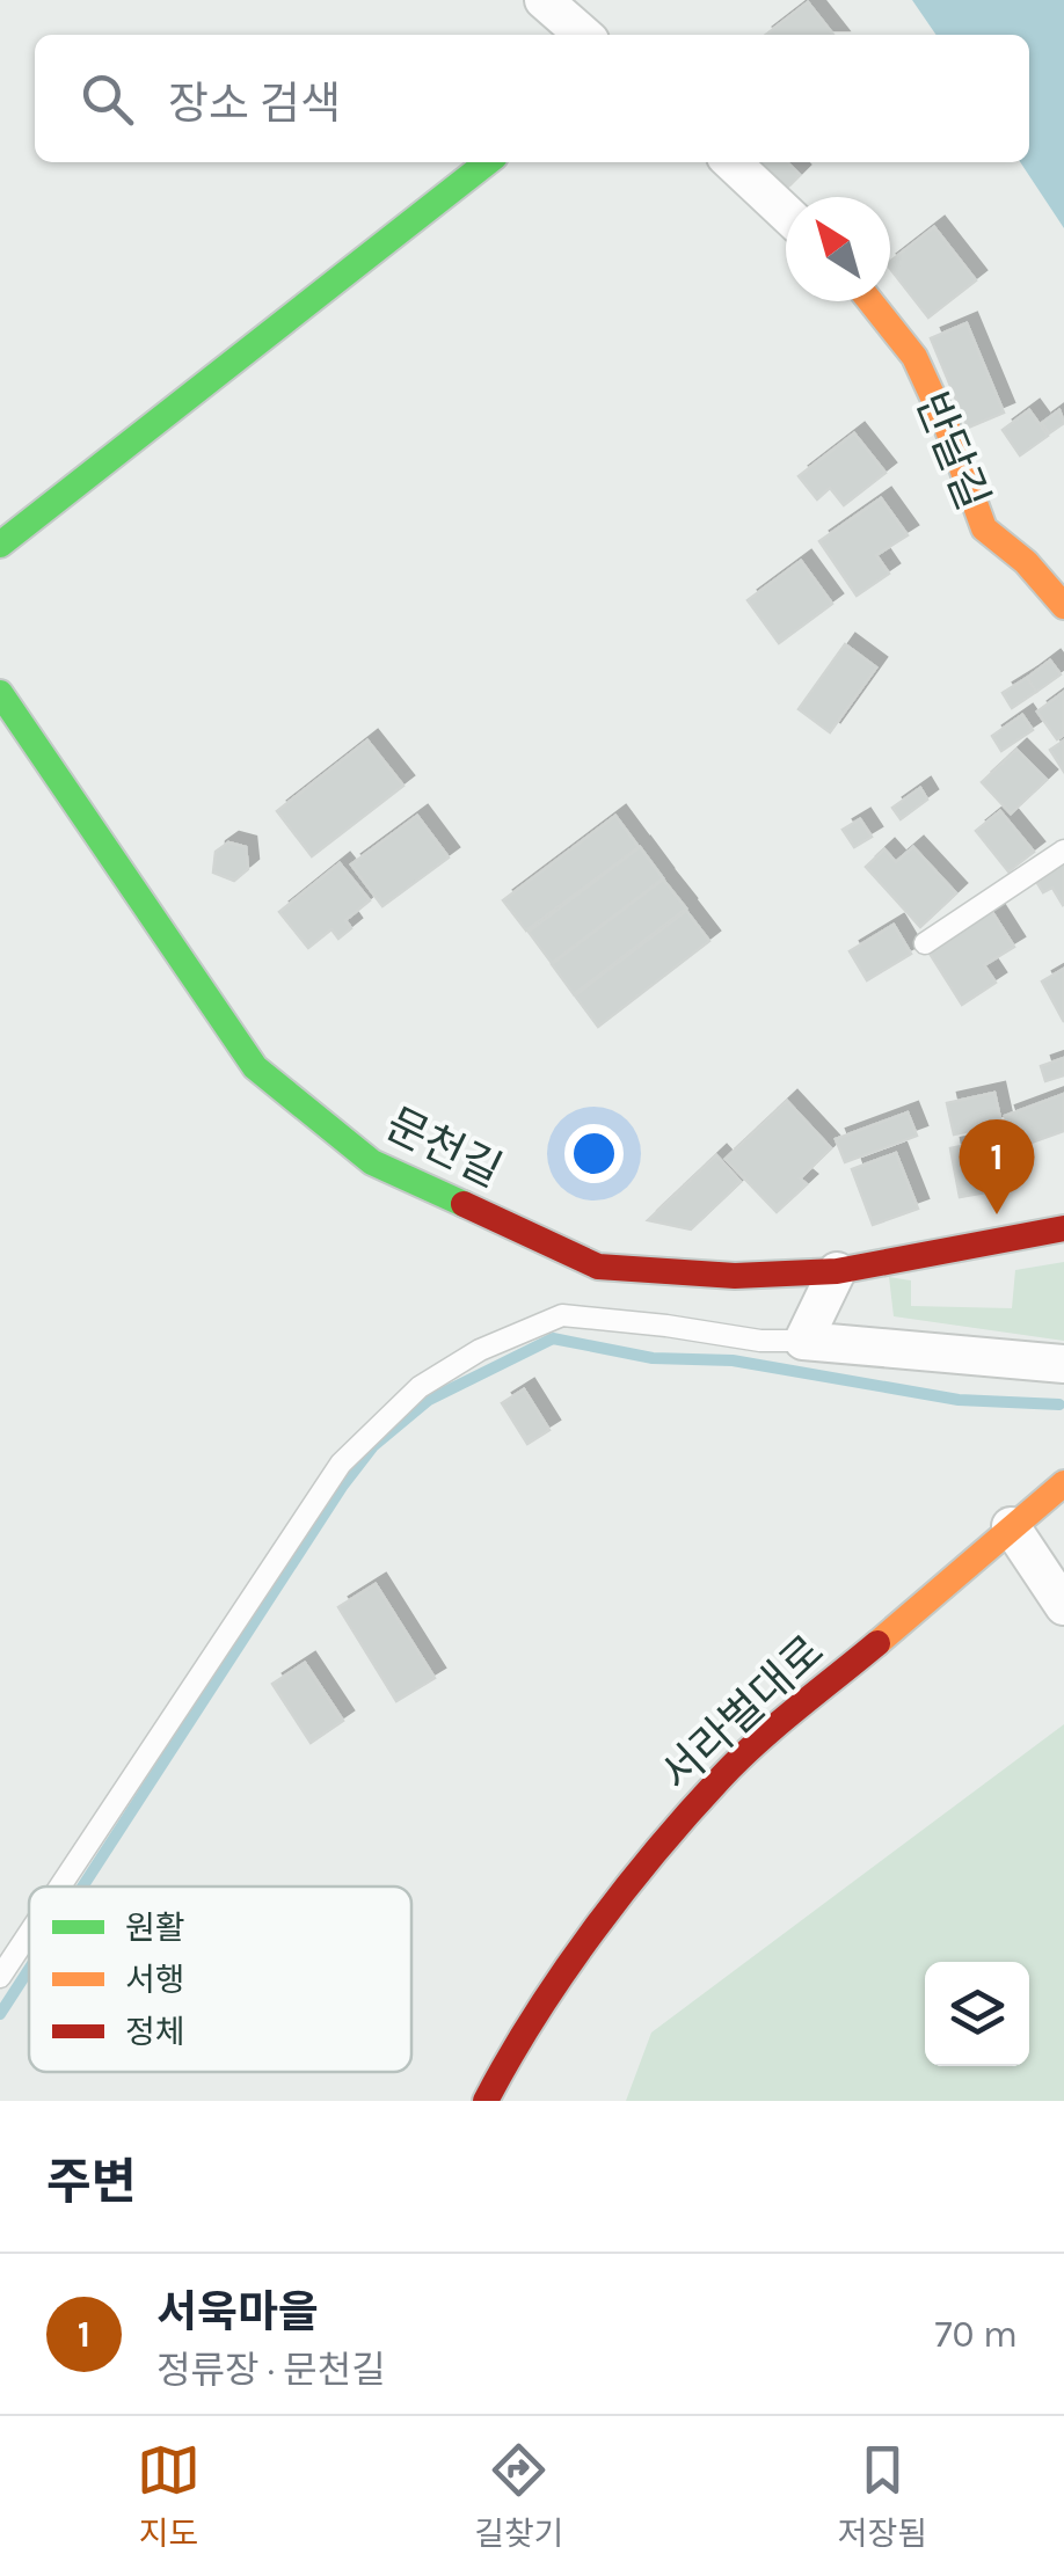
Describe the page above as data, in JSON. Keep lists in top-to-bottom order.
{
  "streets": {
    "street": ["반달길", "문천길", "서라벌대로"]
  },
  "legend": ["원활", "서행", "정체"],
  "north": "top left",
  "page": {
    "search": "장소 검색",
    "pins": "1",
    "heading": "주변",
    "list": [
      {
        "mark": "1",
        "name": "서욱마을",
        "note": "정류장 · 문천길",
        "value": "70 m"
      }
    ],
    "nav": ["지도", "길찾기", "저장됨"]
  }
}
